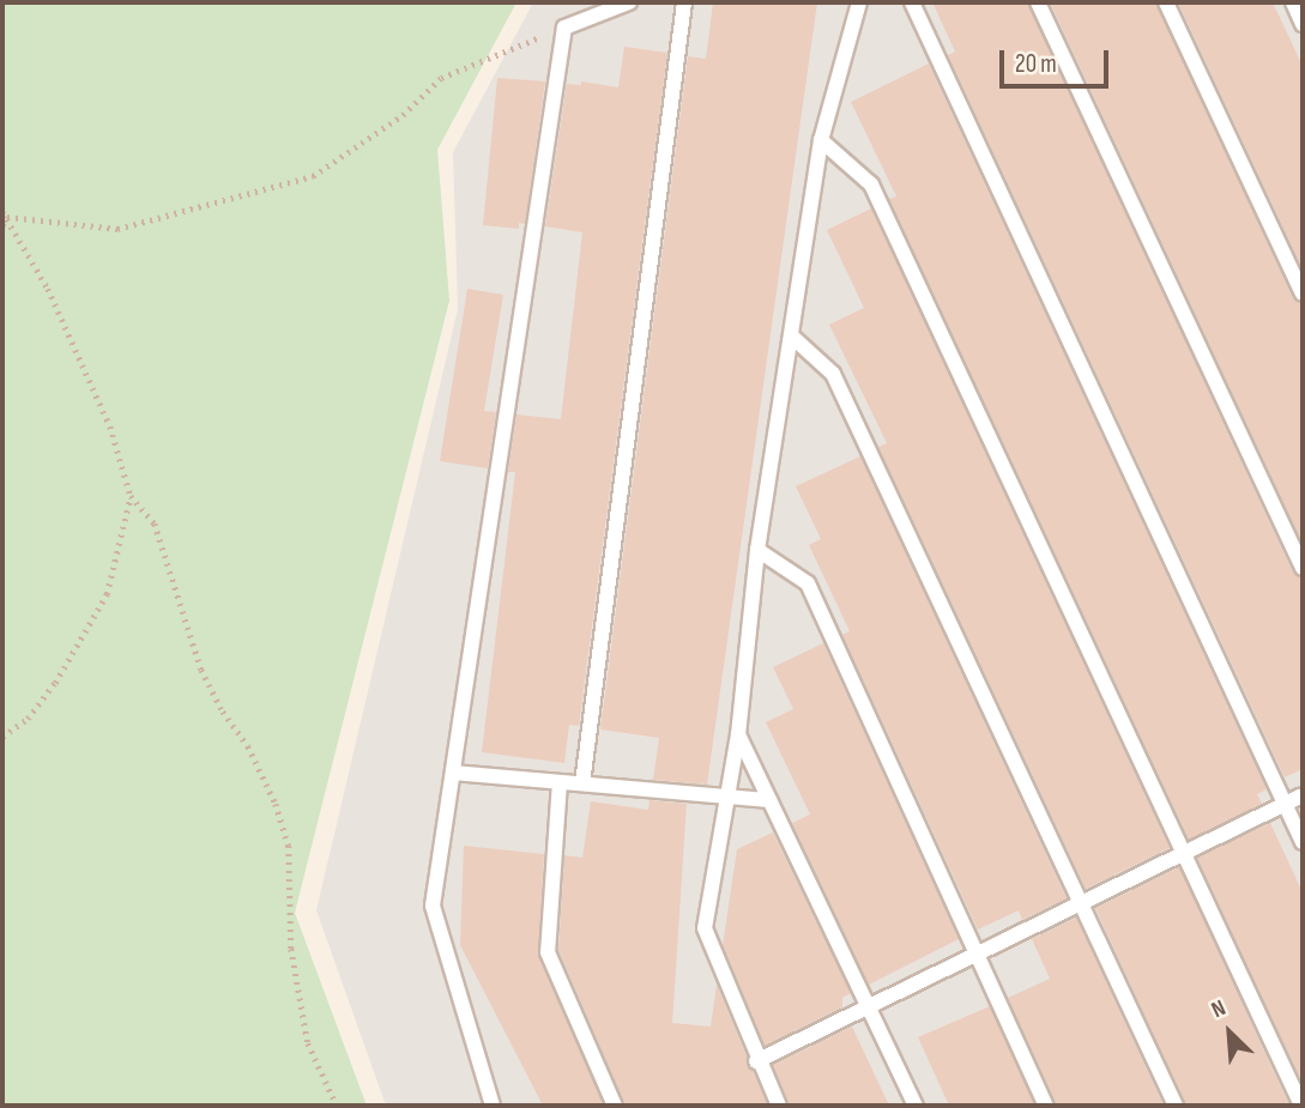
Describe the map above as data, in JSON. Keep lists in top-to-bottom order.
{
  "scale_bar": "20 m",
  "north": "top left"
}
